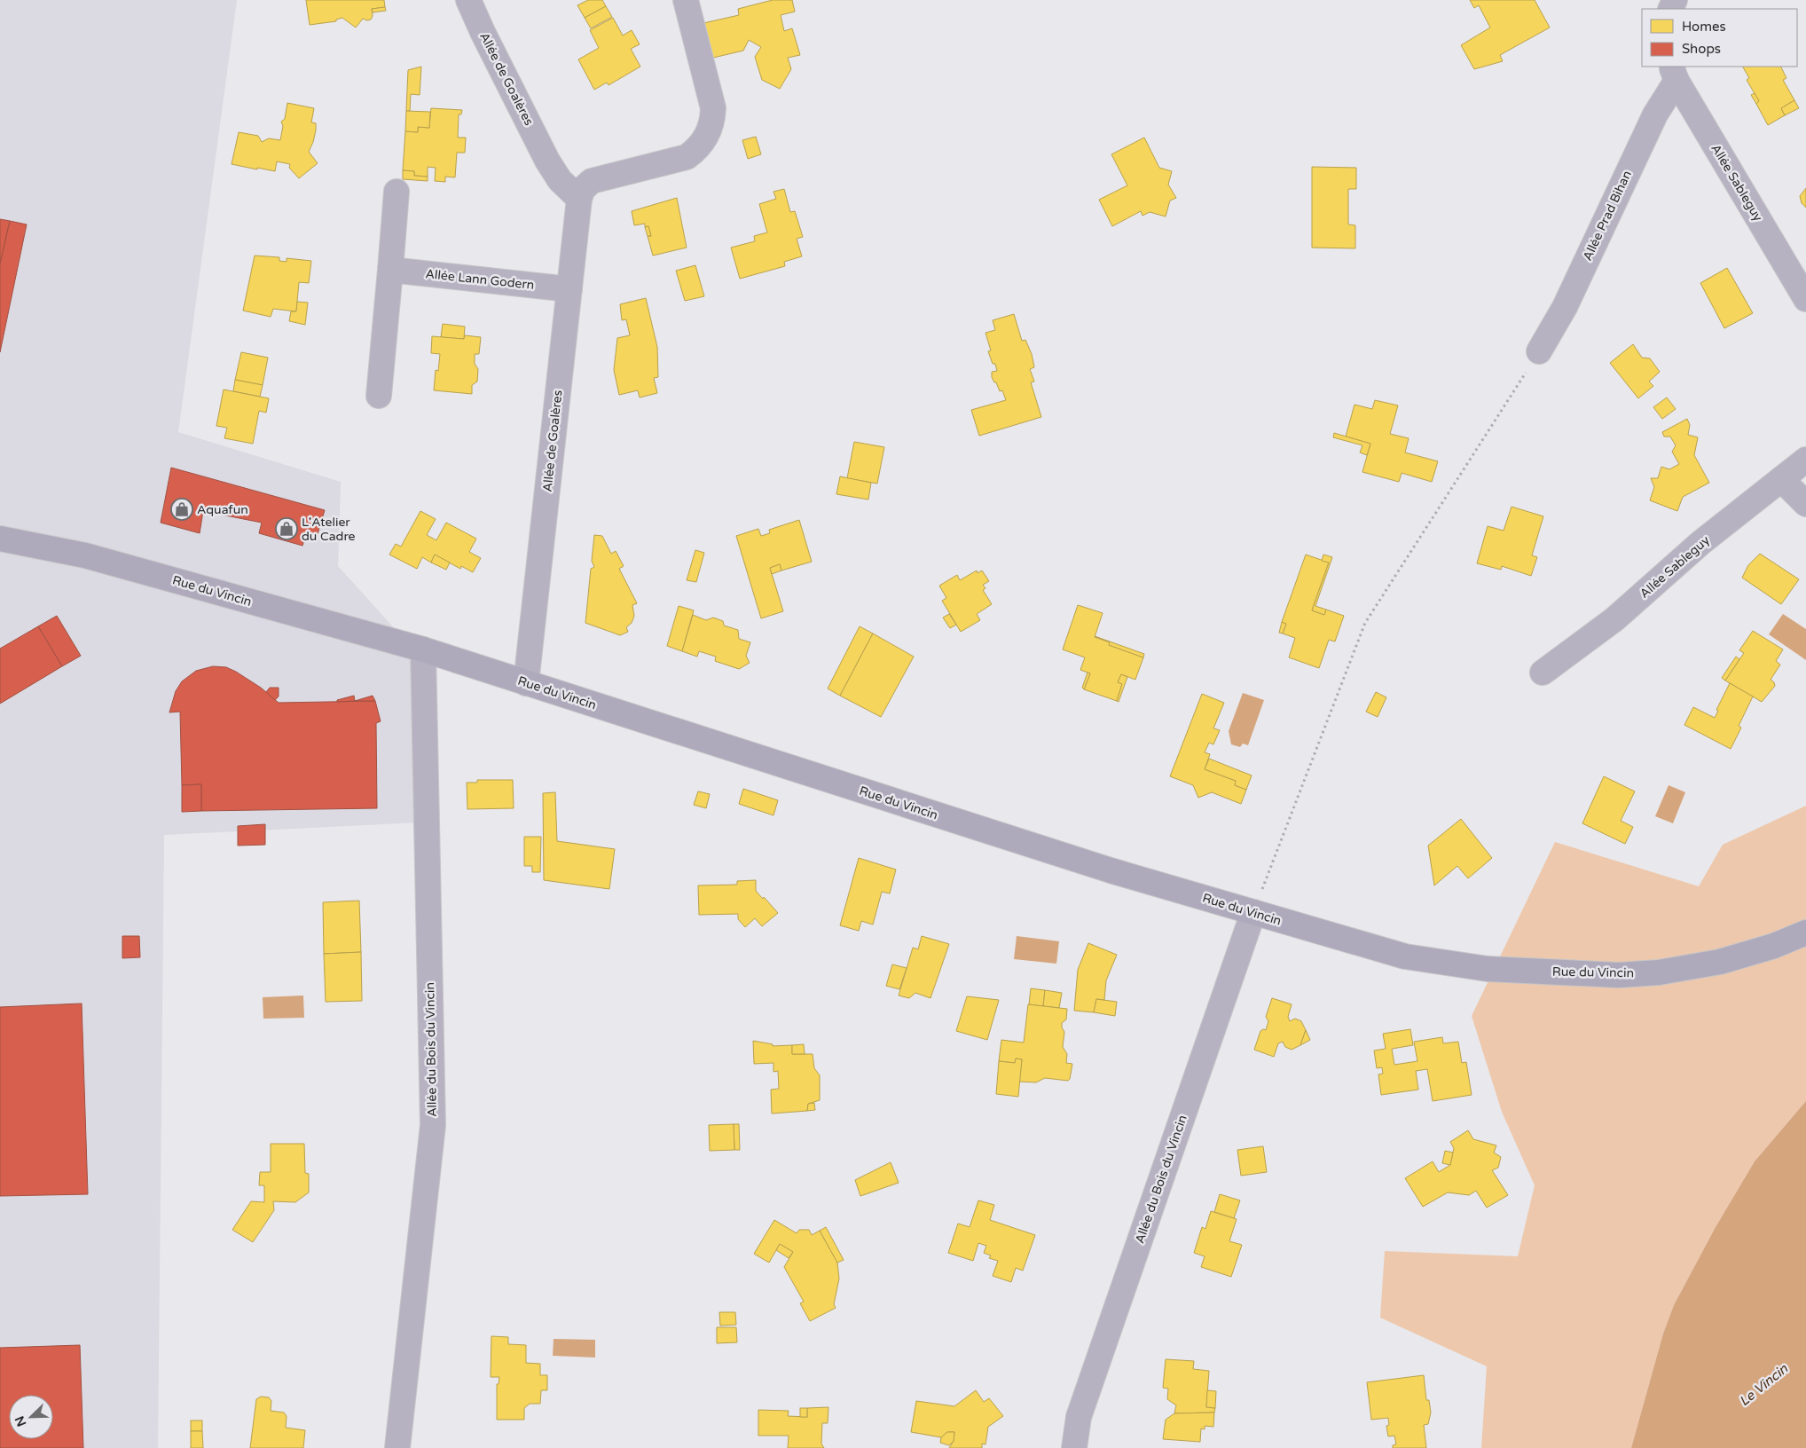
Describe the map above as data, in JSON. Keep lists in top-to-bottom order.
{
  "streets": {
    "main road": ["Rue du Vincin"],
    "street": [
      "Allée de Goalères",
      "Allée Sableguy",
      "Allée Prad Bihan",
      "Allée Lann Godern",
      "Allée du Bois du Vincin"
    ]
  },
  "crossings": [
    ["Allée de Goalères", "Allée Lann Godern"],
    ["Allée de Goalères", "Rue du Vincin"],
    ["Allée Sableguy", "Allée Prad Bihan"],
    ["Rue du Vincin", "Allée du Bois du Vincin"]
  ],
  "water": ["Le Vincin"],
  "places": {
    "shop": ["Aquafun", "L'Atelier du Cadre"]
  },
  "legend": ["Homes", "Shops"],
  "north": "bottom left"
}
